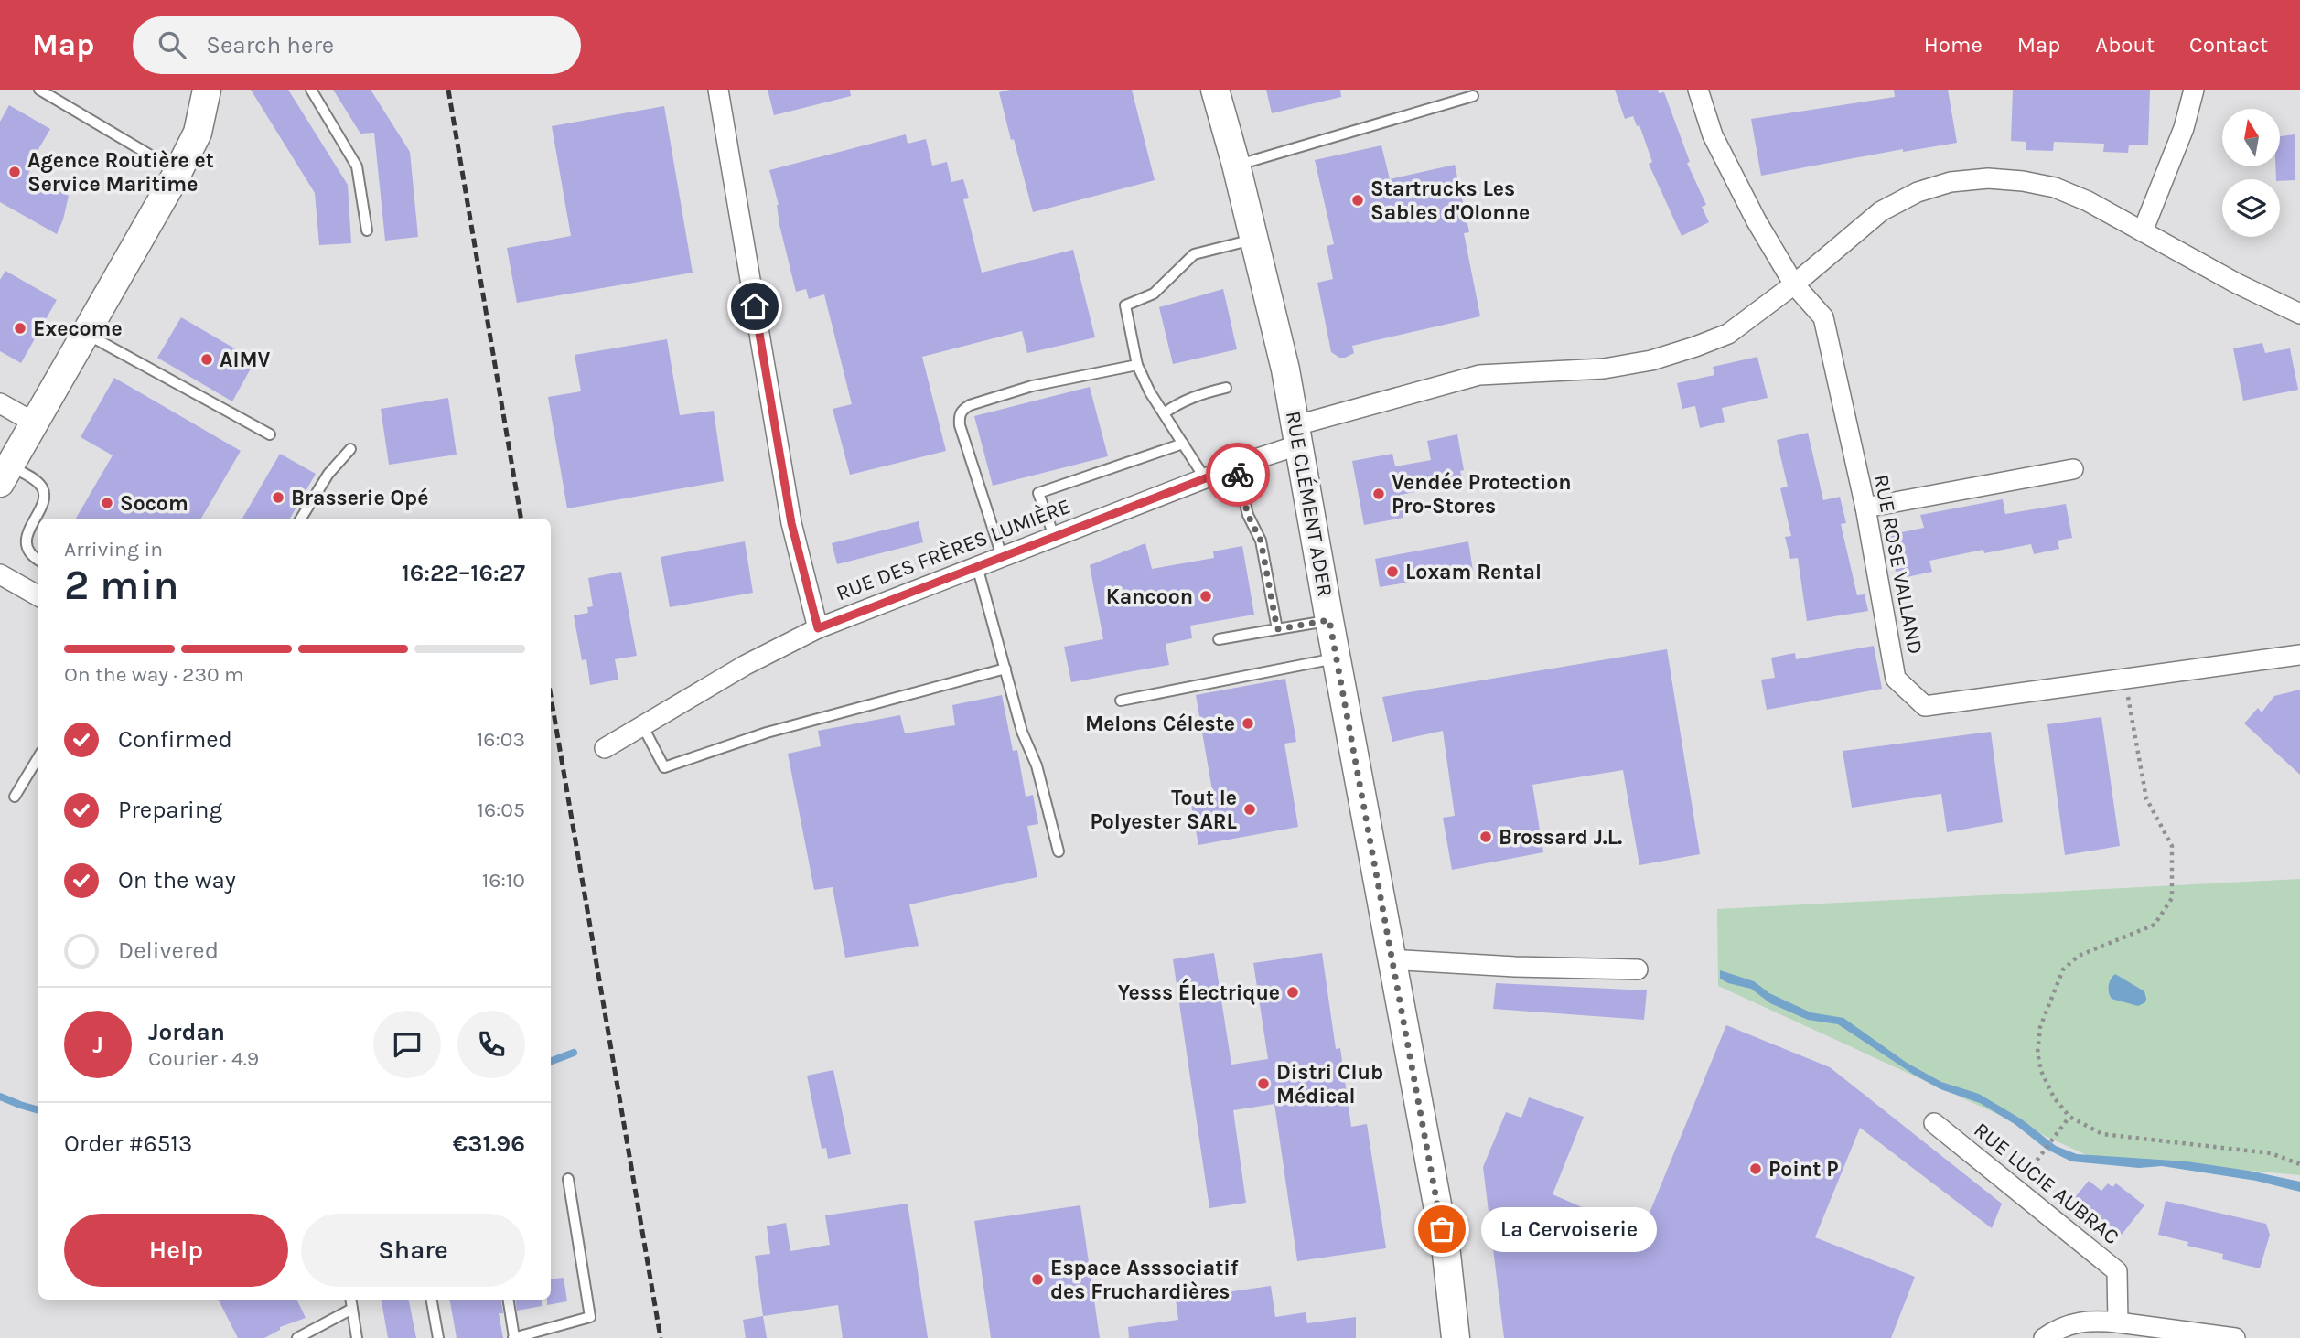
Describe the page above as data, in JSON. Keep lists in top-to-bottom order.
{
  "streets": {
    "street": [
      "RUE CLÉMENT ADER",
      "RUE DES FRÈRES LUMIÈRE",
      "RUE ROSE VALLAND",
      "RUE LUCIE AUBRAC"
    ]
  },
  "crossings": [
    ["RUE CLÉMENT ADER", "RUE DES FRÈRES LUMIÈRE"],
    ["RUE DES FRÈRES LUMIÈRE", "RUE ROSE VALLAND"]
  ],
  "places": [
    "Agence Routière et Service Maritime",
    "Startrucks Les Sables d'Olonne",
    "Execome",
    "AIMV",
    "Vendée Protection Pro-Stores",
    "Brasserie Opé",
    "Socom",
    "Loxam Rental",
    "Kancoon",
    "Melons Céleste",
    "Tout le Polyester SARL",
    "Brossard J.L.",
    "Yesss Électrique",
    "Distri Club Médical",
    "Point P",
    "La Cervoiserie",
    "Espace Asssociatif des Fruchardières"
  ],
  "north": "top",
  "page": {
    "header": "Map",
    "search": "Search here",
    "nav": [
      "Home",
      "Map",
      "About",
      "Contact"
    ],
    "heading": ["2 min", "Arriving in", "16:22–16:27"],
    "panel": [
      "Jordan",
      "Courier · 4.9",
      "Order #6513",
      "€31.96"
    ],
    "bar": "On the way · 230 m",
    "list": [
      ["Confirmed", "16:03"],
      ["Preparing", "16:05"],
      ["On the way", "16:10"],
      "Delivered"
    ],
    "round": "J",
    "buttons": ["Help", "Share"],
    "bubble": "La Cervoiserie"
  }
}
